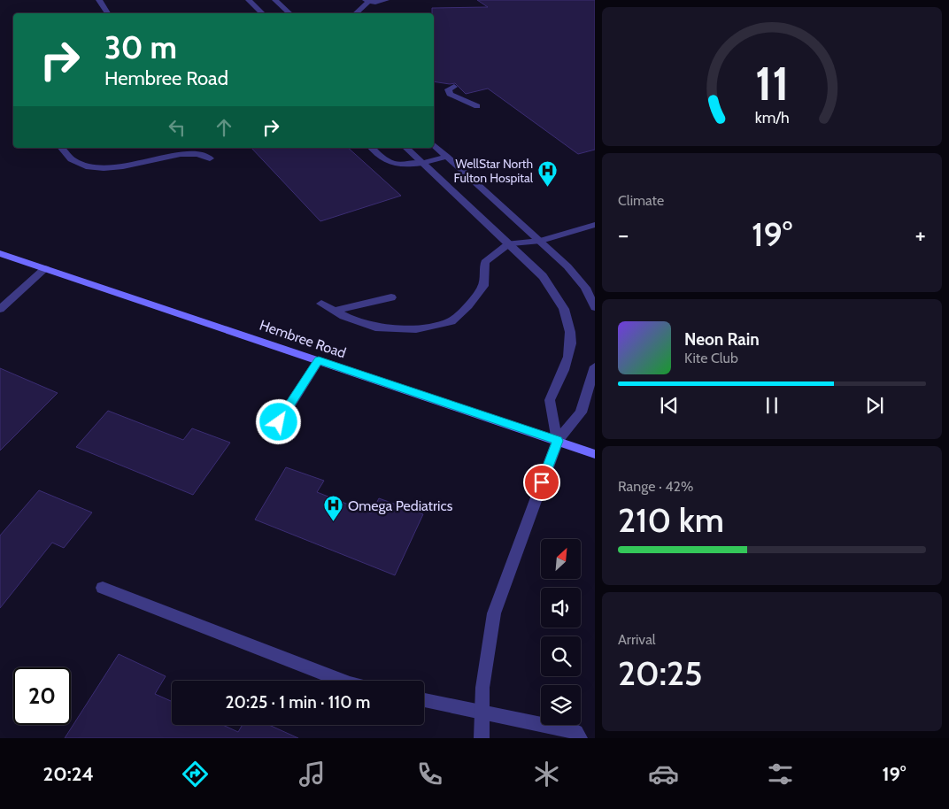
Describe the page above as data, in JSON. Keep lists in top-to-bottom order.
{
  "streets": {
    "street": ["Hembree Road"]
  },
  "places": {
    "hospital": ["WellStar North Fulton Hospital", "Omega Pediatrics"]
  },
  "north": "top right",
  "page": {
    "turn": ["30 m", "Hembree Road"],
    "tile": [
      "Climate",
      ["Range · 42%", "210 km"],
      ["Arrival", "20:25"]
    ],
    "heat": ["−", "19°", "+"],
    "song": ["Neon Rain", "Kite Club"],
    "limit": "20",
    "trip": "20:25 · 1 min · 110 m",
    "tabs": ["20:24", "19°"],
    "gauge": ["11", "km/h"]
  }
}
